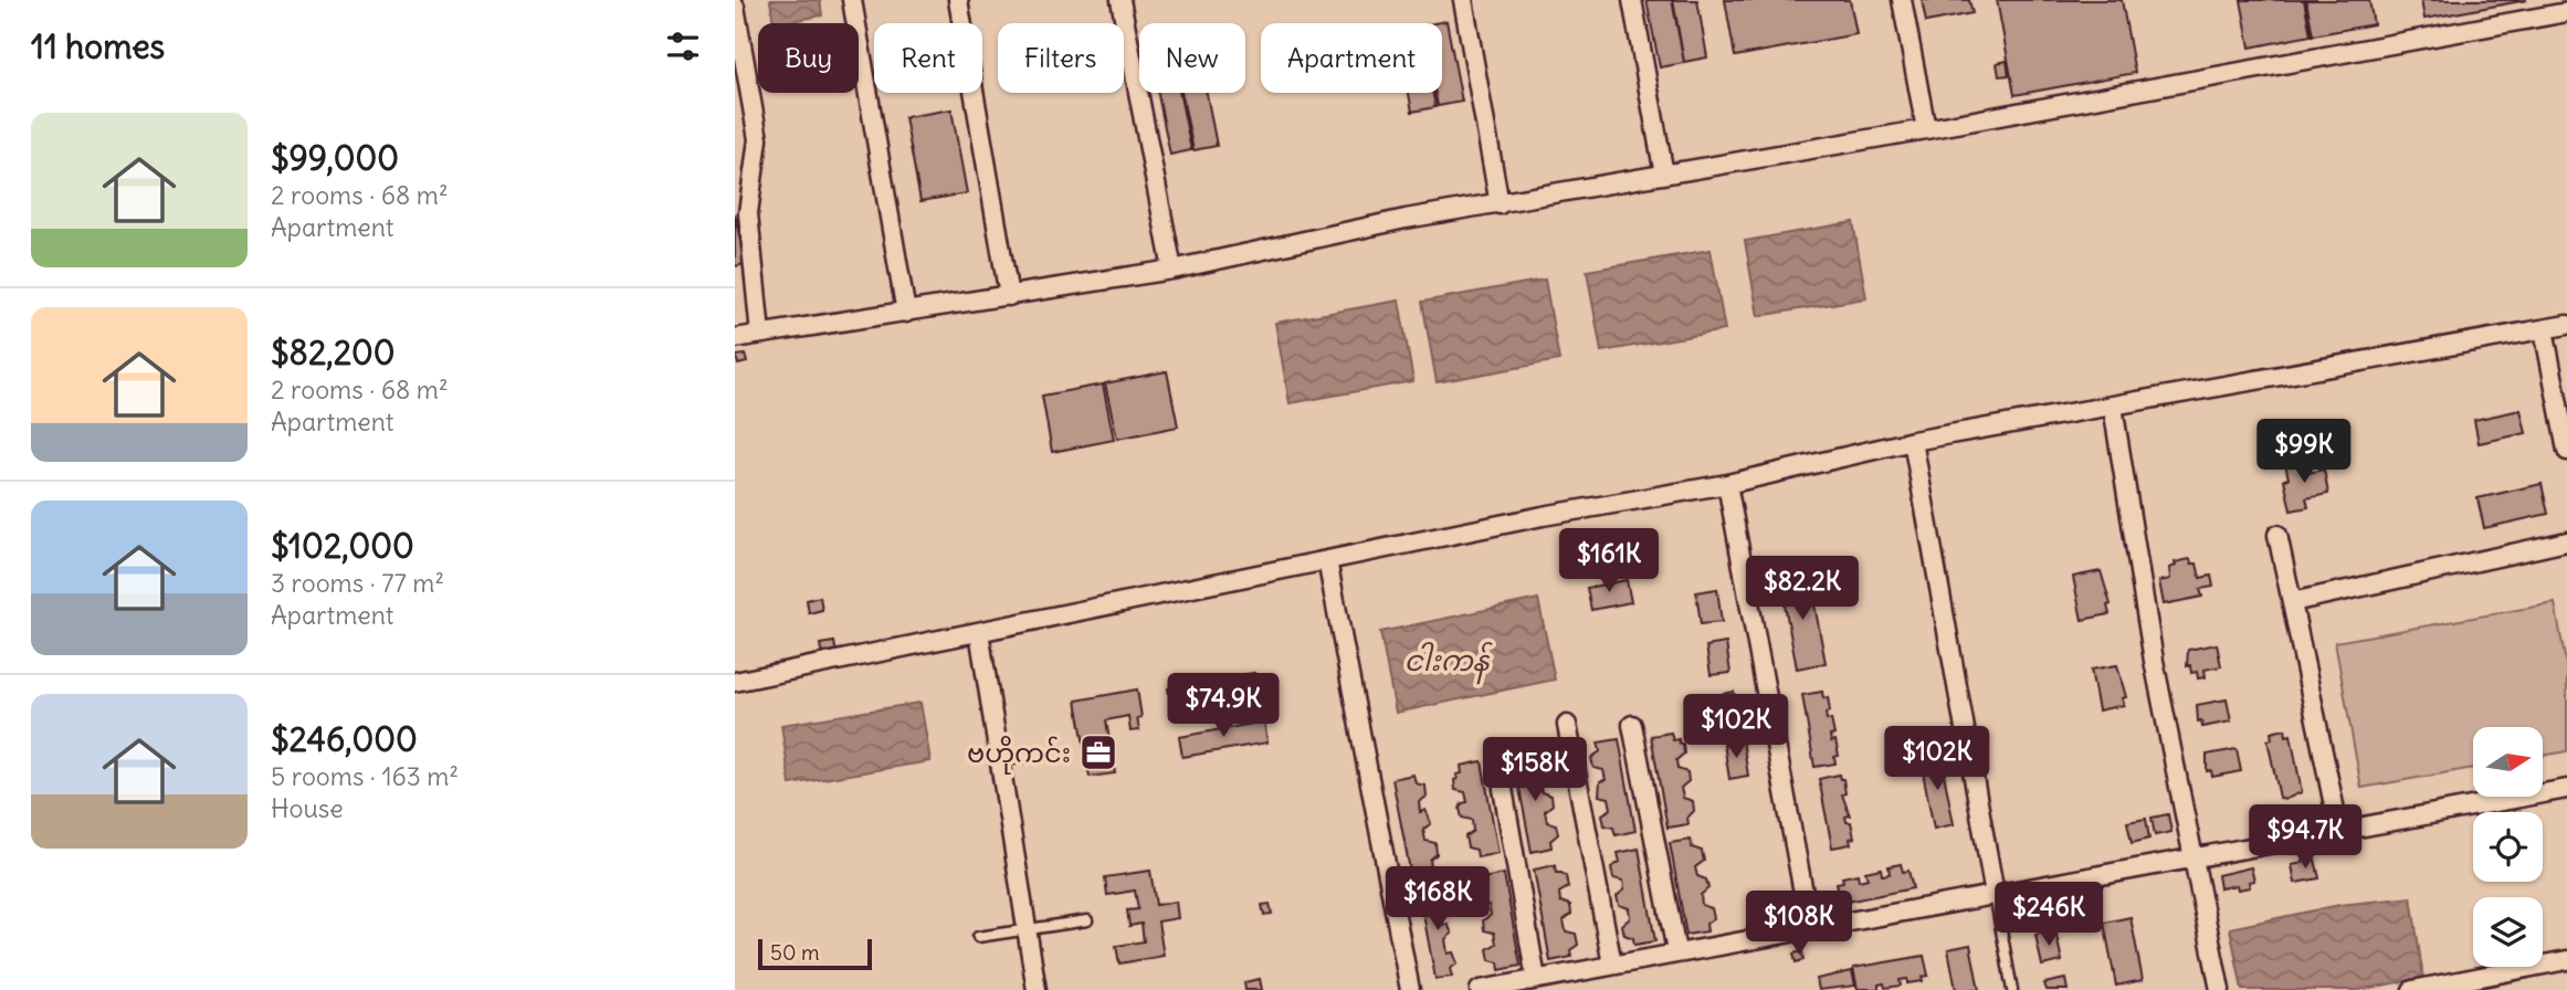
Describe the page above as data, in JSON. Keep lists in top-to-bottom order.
{
  "water": ["ငါးကန်"],
  "places": {
    "office": ["ဗဟိုကင်း"]
  },
  "scale_bar": "50 m",
  "north": "right",
  "page": {
    "heading": "11 homes",
    "chip": [
      "Buy",
      "Rent",
      "Filters",
      "New",
      "Apartment"
    ],
    "list": [
      {
        "name": "$99,000",
        "note": "2 rooms · 68 m² · Apartment"
      },
      {
        "name": "$82,200",
        "note": "2 rooms · 68 m² · Apartment"
      },
      {
        "name": "$102,000",
        "note": "3 rooms · 77 m² · Apartment"
      },
      {
        "name": "$246,000",
        "note": "5 rooms · 163 m² · House"
      }
    ],
    "price": [
      "$99K",
      "$161K",
      "$82.2K",
      "$74.9K",
      "$102K",
      "$102K",
      "$158K",
      "$94.7K",
      "$168K",
      "$246K",
      "$108K"
    ],
    "scale": "50 m"
  }
}
